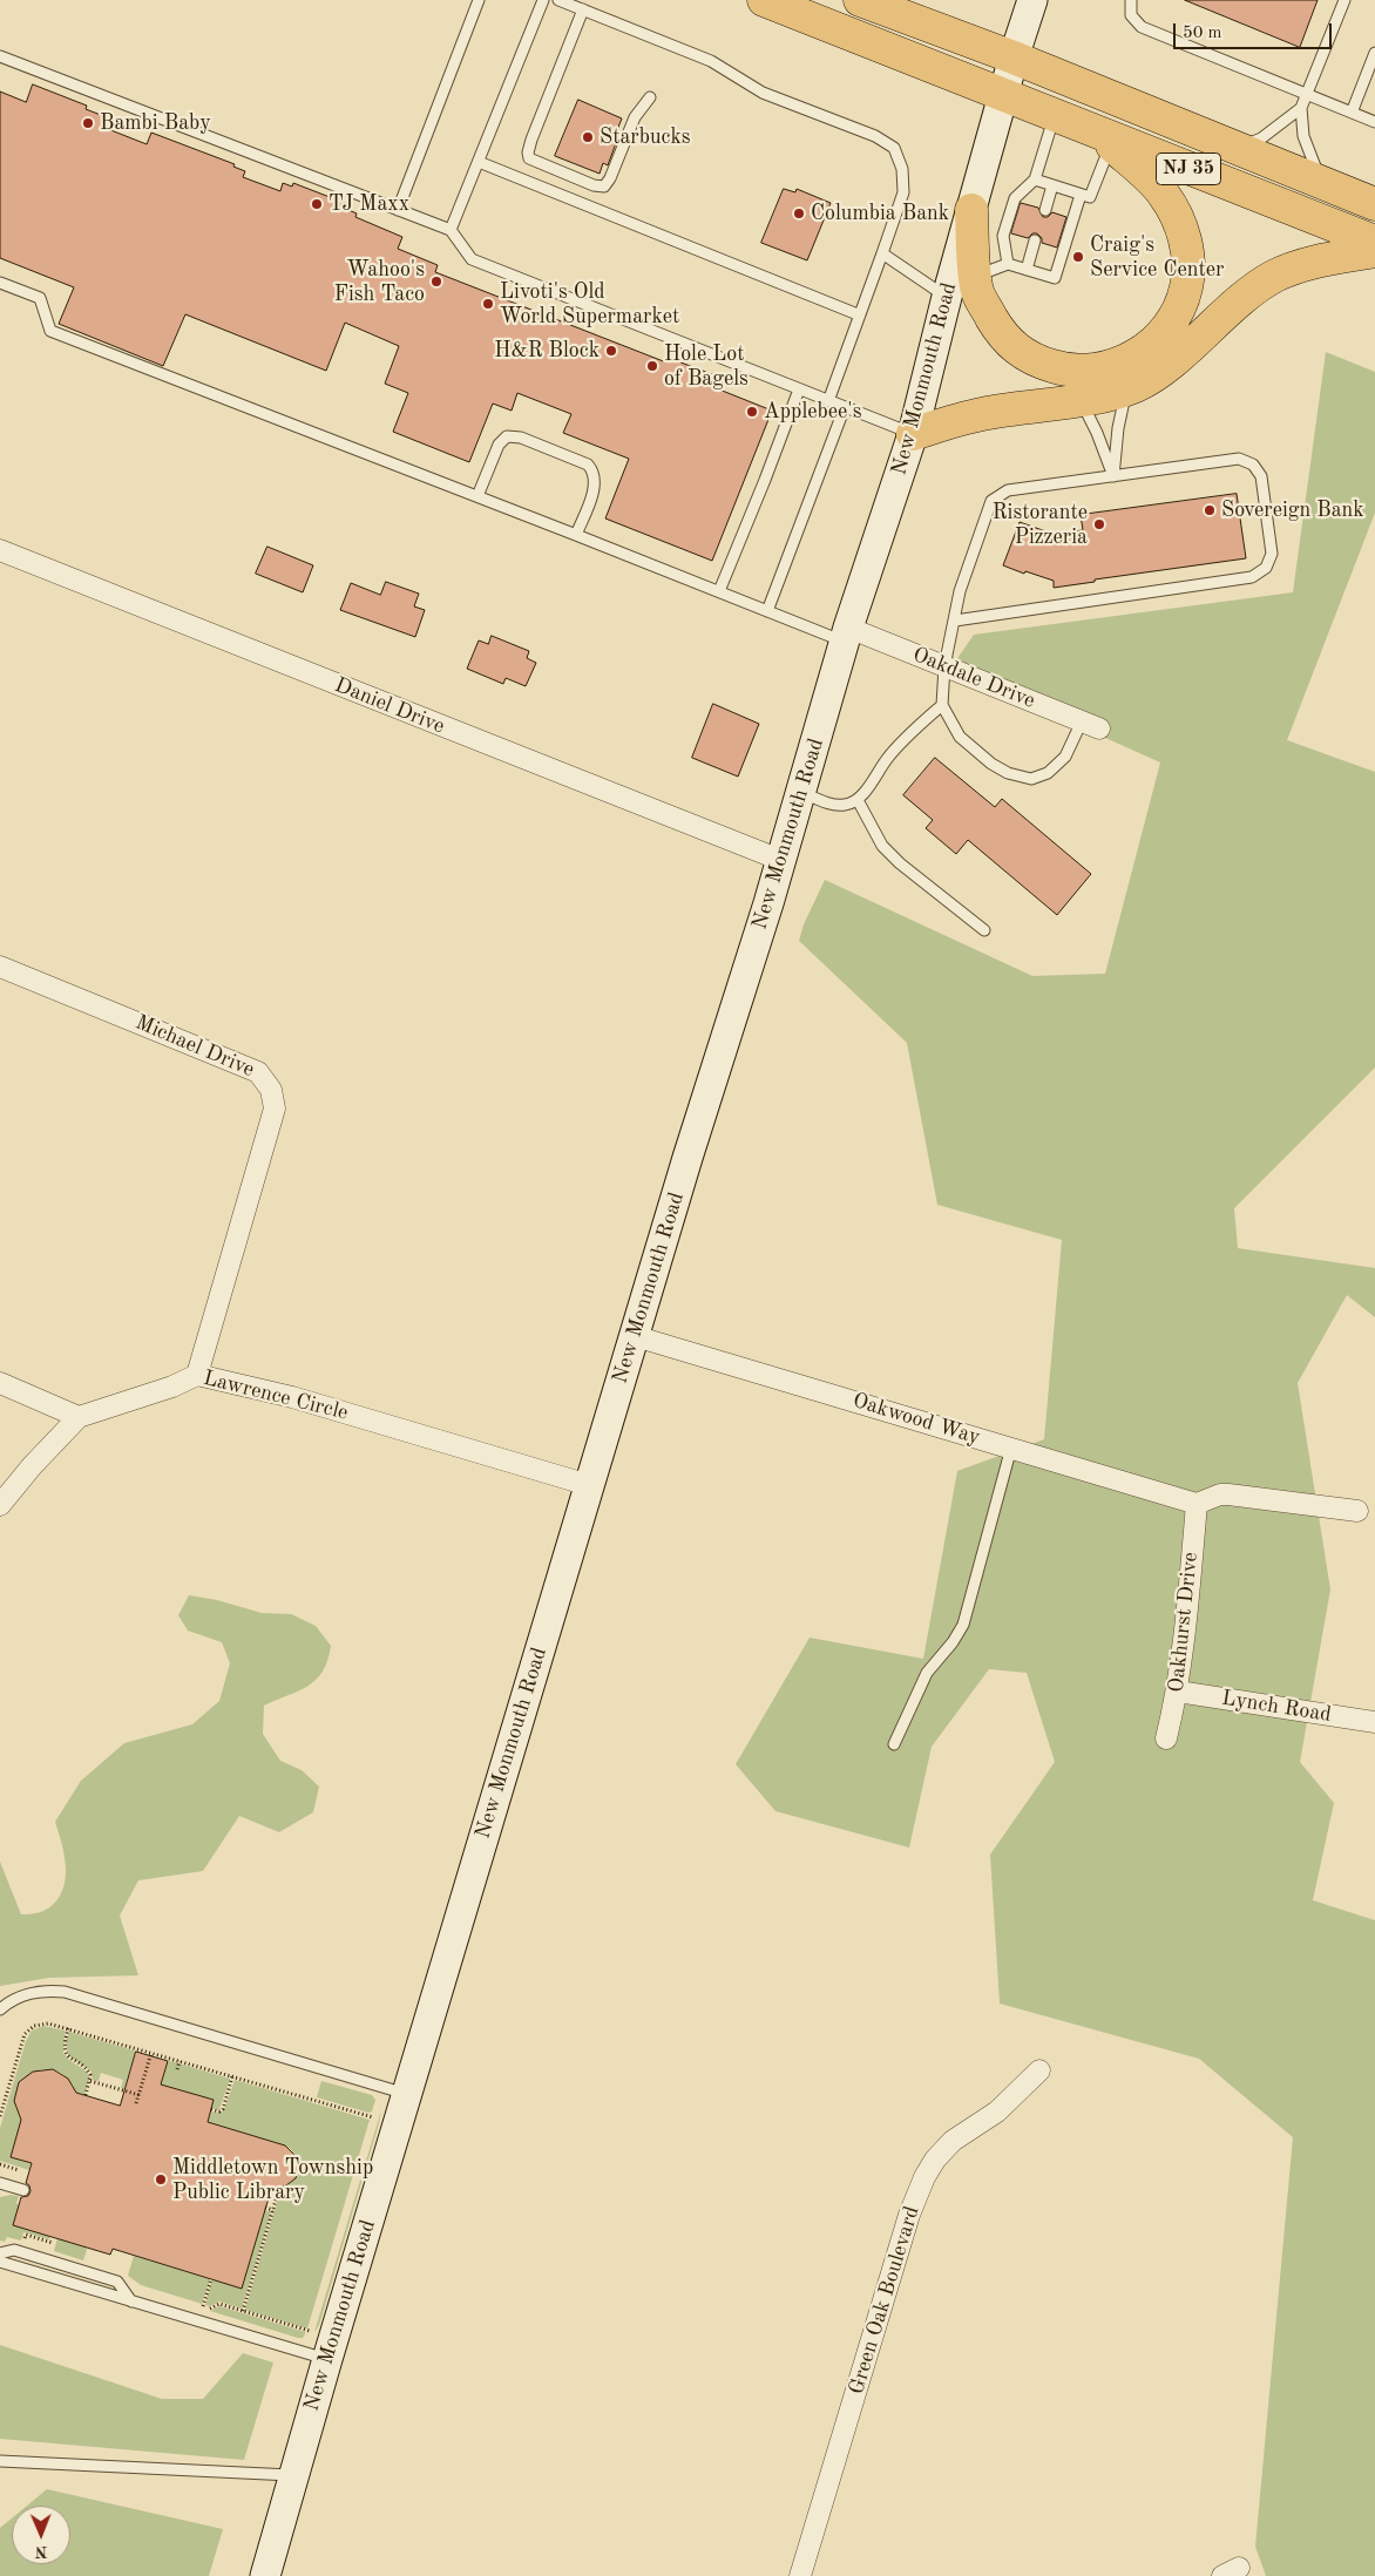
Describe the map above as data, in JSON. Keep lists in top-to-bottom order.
{
  "streets": {
    "highway": ["NJ 35"],
    "main road": ["New Monmouth Road"],
    "street": [
      "Oakdale Drive",
      "Daniel Drive",
      "Michael Drive",
      "Lawrence Circle",
      "Oakwood Way",
      "Oakhurst Drive",
      "Lynch Road",
      "Green Oak Boulevard"
    ]
  },
  "crossings": [
    ["NJ 35", "New Monmouth Road"],
    ["New Monmouth Road", "Oakdale Drive"],
    ["New Monmouth Road", "Daniel Drive"],
    ["New Monmouth Road", "Lawrence Circle"],
    ["New Monmouth Road", "Oakwood Way"],
    ["Michael Drive", "Lawrence Circle"],
    ["Oakwood Way", "Oakhurst Drive"],
    ["Oakhurst Drive", "Lynch Road"]
  ],
  "places": [
    "Bambi Baby",
    "Starbucks",
    "TJ Maxx",
    "Columbia Bank",
    "Craig's Service Center",
    "Wahoo's Fish Taco",
    "Livoti's Old World Supermarket",
    "H&R Block",
    "Hole Lot of Bagels",
    "Applebee's",
    "Sovereign Bank",
    "Ristorante Pizzeria",
    "Middletown Township Public Library"
  ],
  "scale_bar": "50 m",
  "north": "bottom"
}
